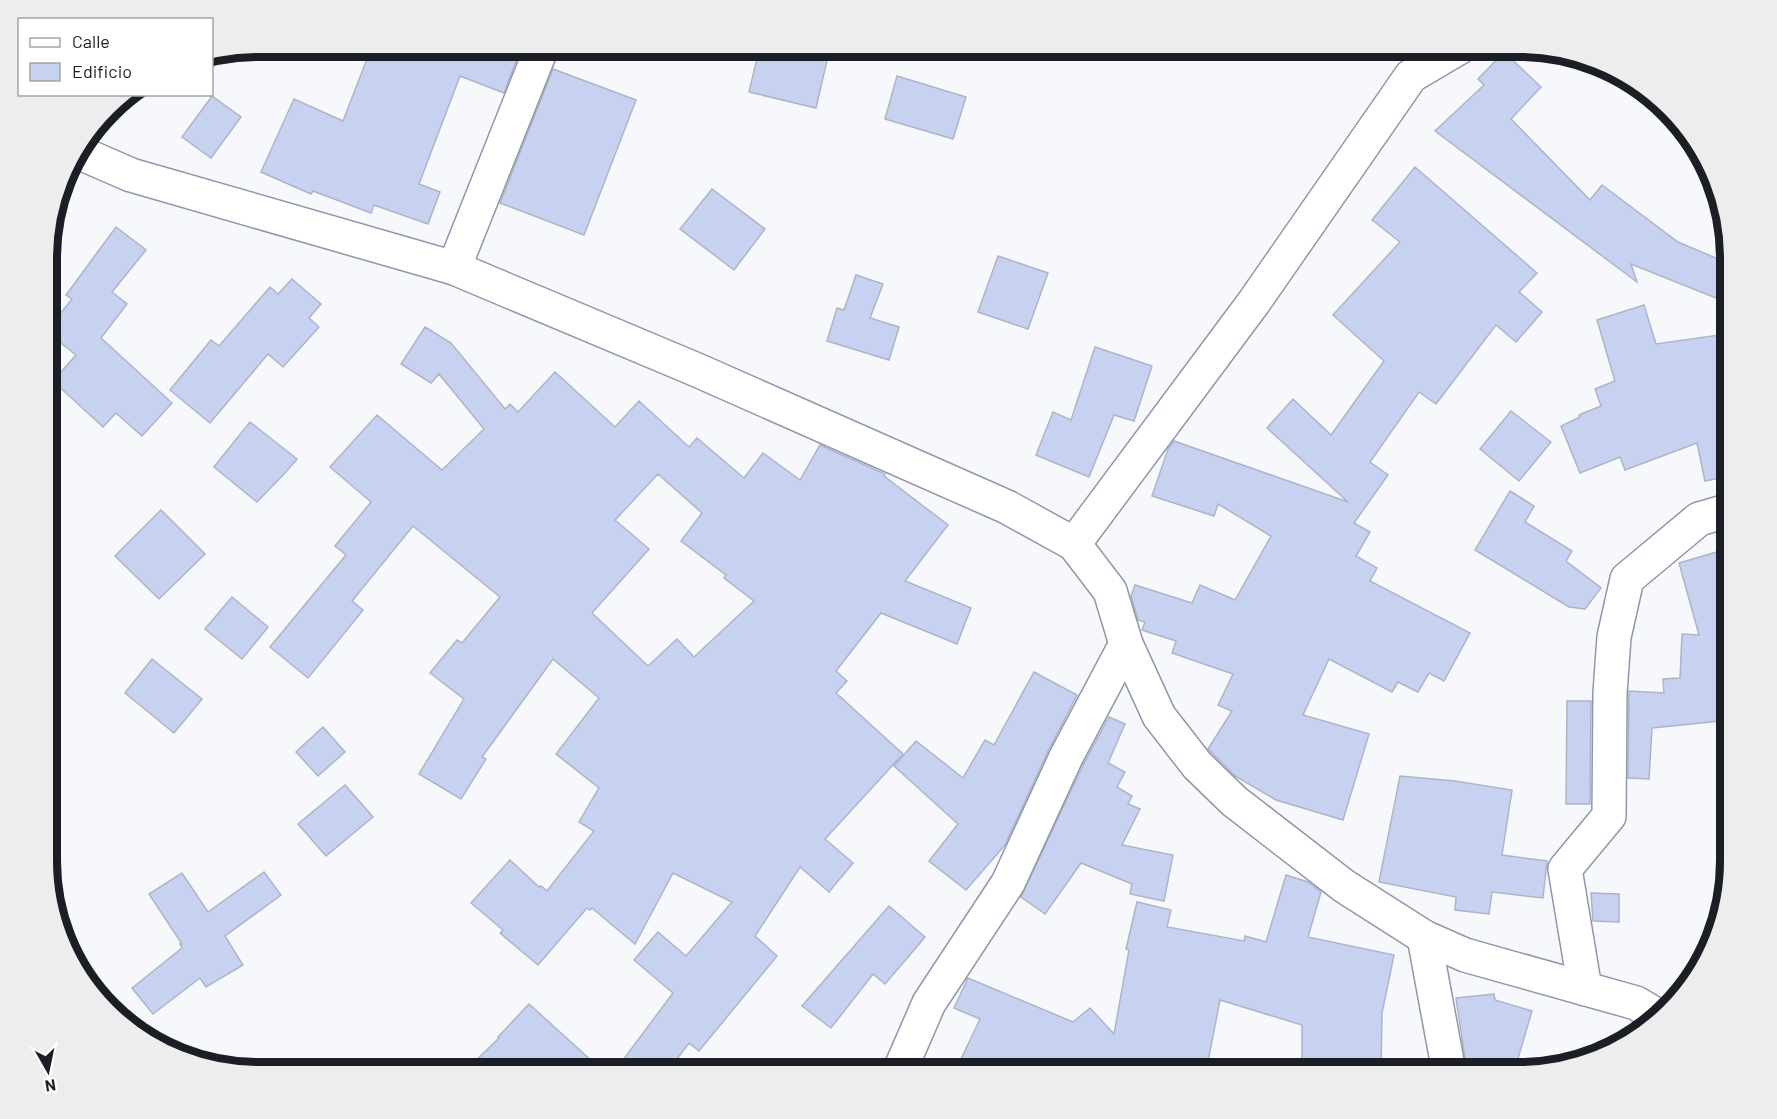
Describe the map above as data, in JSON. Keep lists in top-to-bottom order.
{
  "legend": ["Calle", "Edificio"],
  "north": "bottom"
}
